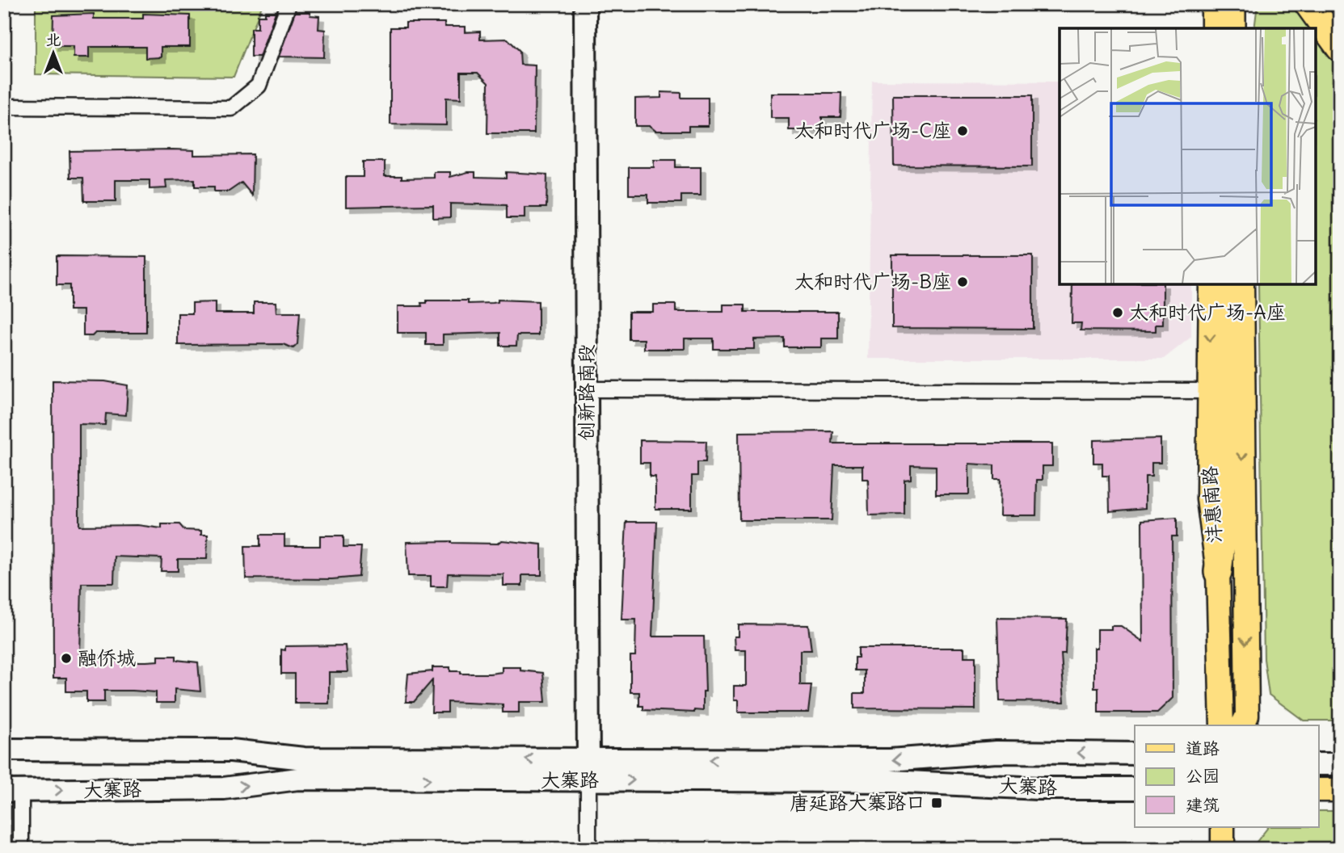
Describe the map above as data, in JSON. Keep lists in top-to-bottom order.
{
  "streets": {
    "main road": ["创新路南段", "沣惠南路", "大寨路"]
  },
  "crossings": [
    ["创新路南段", "大寨路"]
  ],
  "places": {
    "other": [
      "太和时代广场-C座",
      "太和时代广场-B座",
      "太和时代广场-A座",
      "融侨城"
    ],
    "transit": ["唐延路大寨路口"]
  },
  "legend": ["道路", "公园", "建筑"],
  "north": "top"
}
